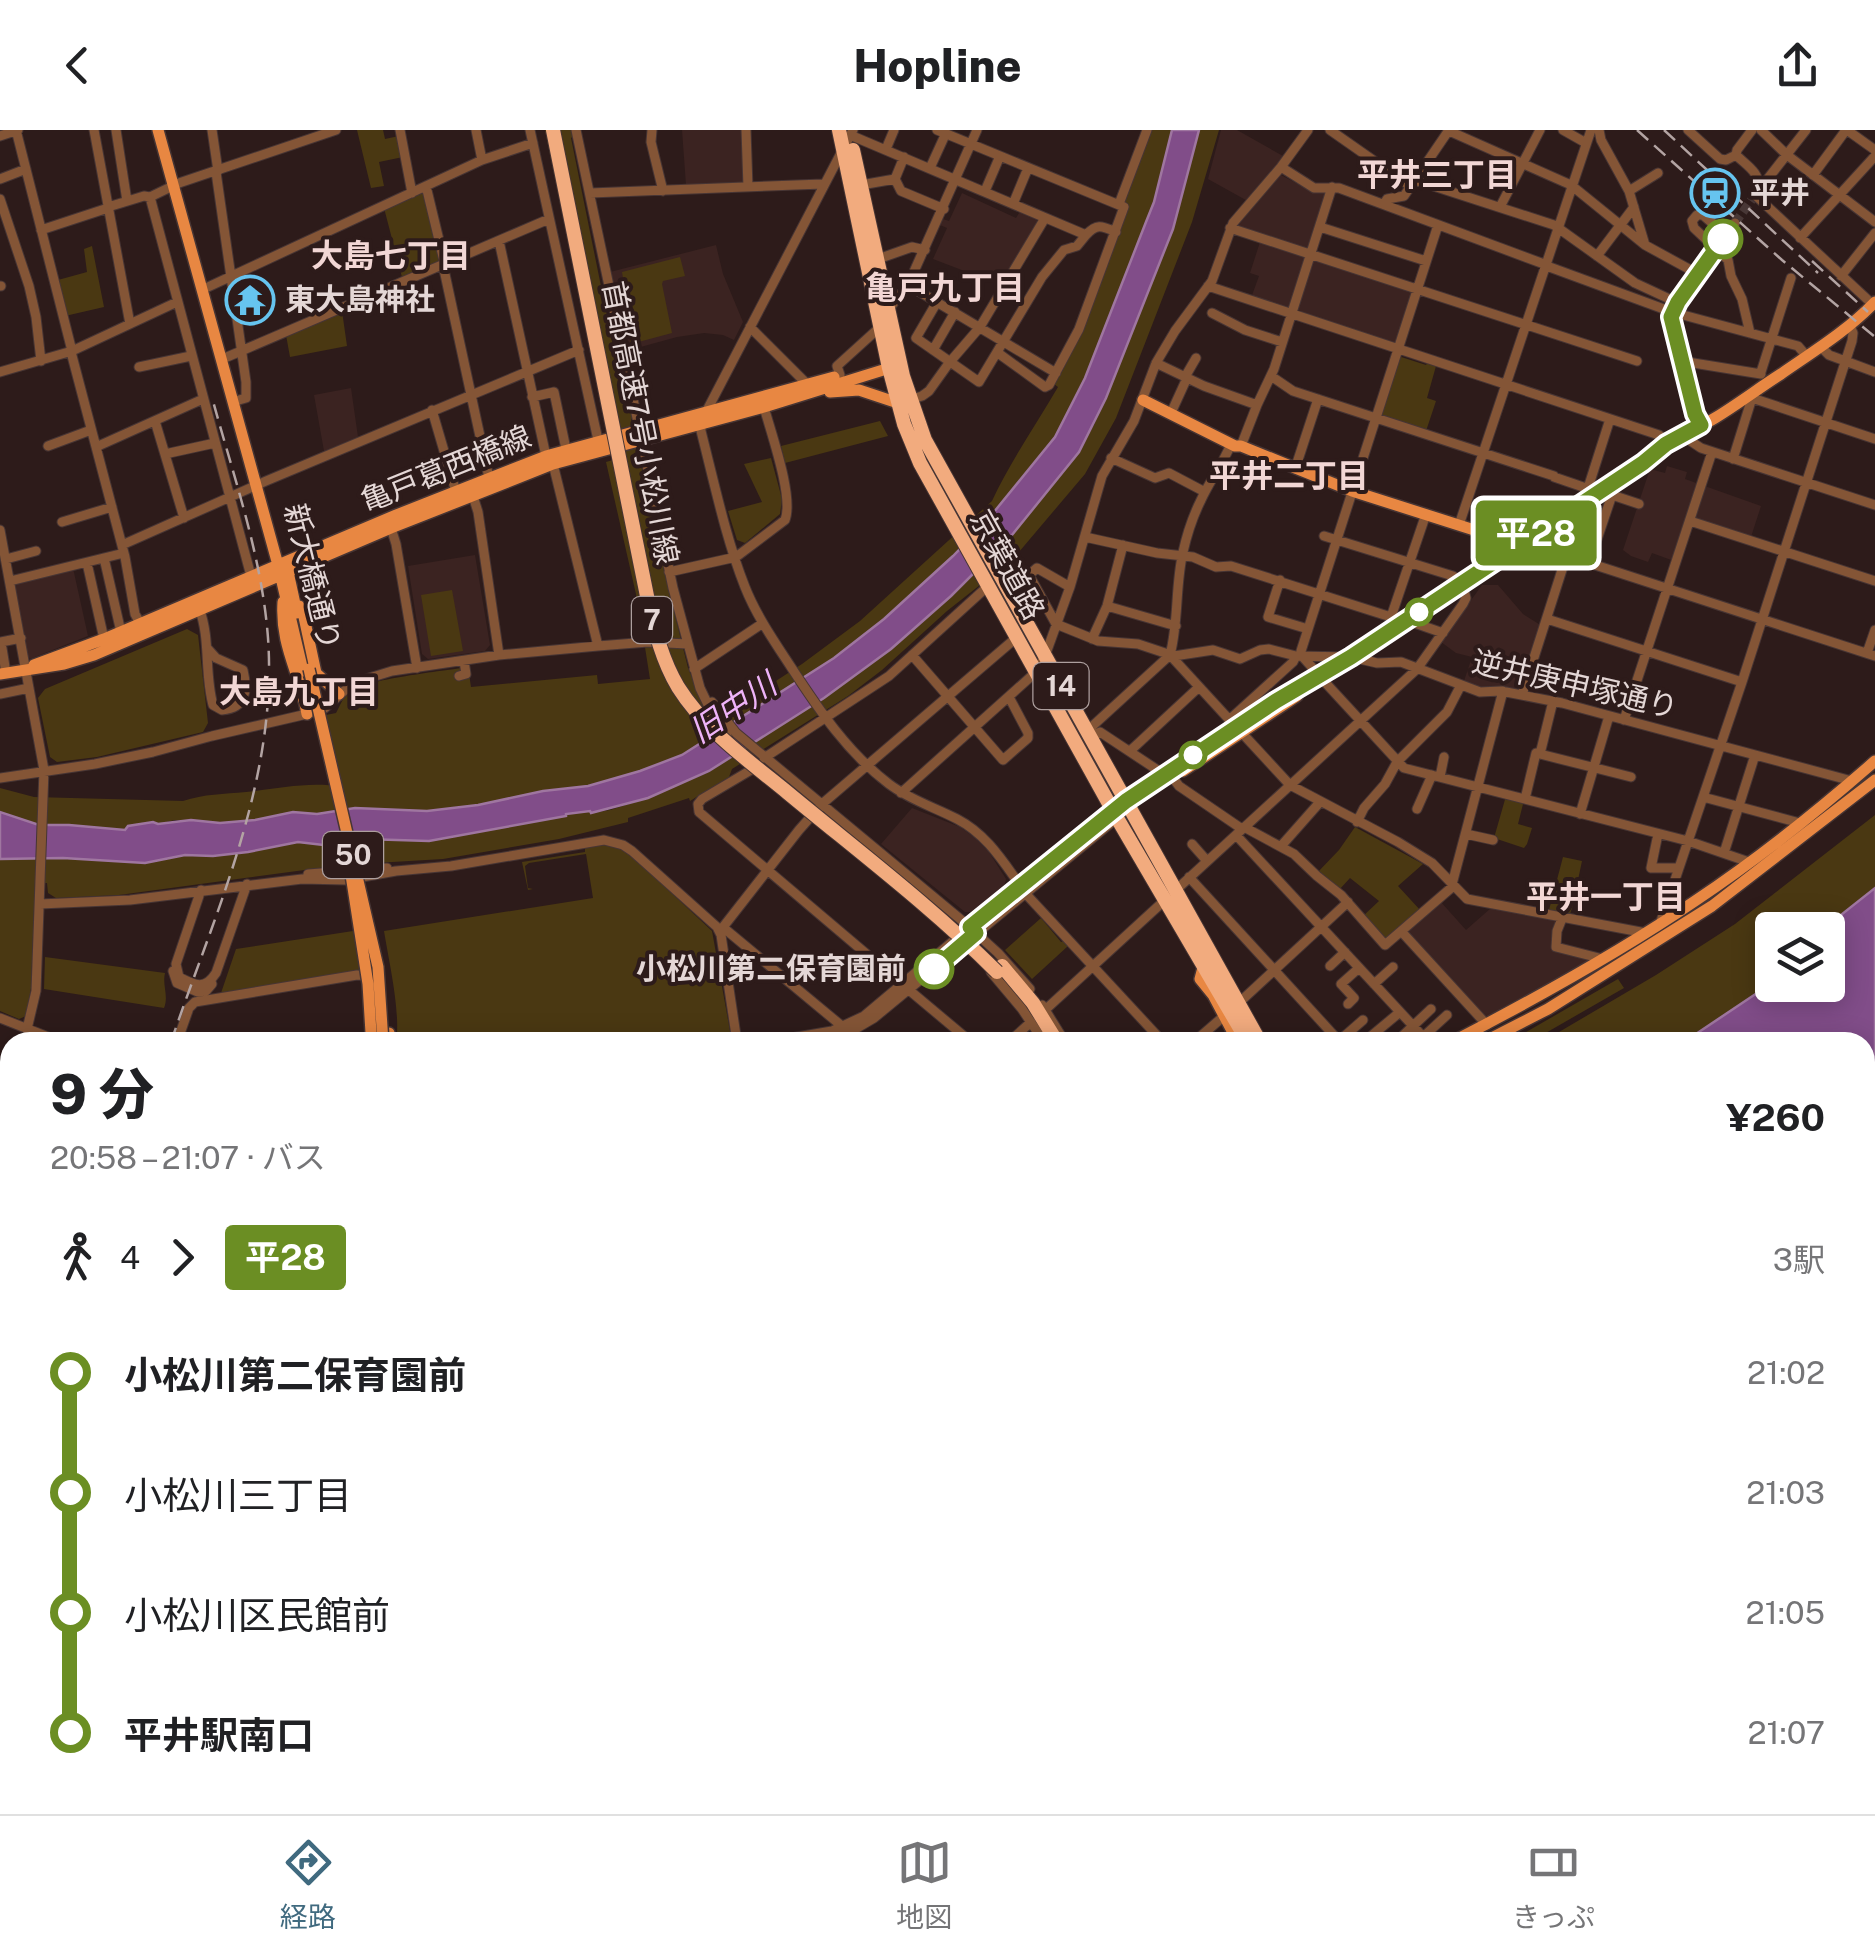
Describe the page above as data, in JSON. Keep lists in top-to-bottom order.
{
  "streets": {
    "highway": [
      "首都高速7号小松川線",
      "京葉道路",
      "7",
      "14"
    ],
    "main road": ["亀戸葛西橋線", "新大橋通り", "50"],
    "street": ["逆井庚申塚通り"]
  },
  "crossings": [
    ["亀戸葛西橋線", "京葉道路"],
    ["亀戸葛西橋線", "新大橋通り"]
  ],
  "districts": [
    "平井三丁目",
    "大島七丁目",
    "亀戸九丁目",
    "平井二丁目",
    "大島九丁目",
    "平井一丁目"
  ],
  "water": ["旧中川"],
  "places": {
    "station": ["平井"],
    "temple": ["東大島神社"],
    "other": ["小松川第二保育園前"]
  },
  "lines": ["bus line 平28"],
  "page": {
    "header": "Hopline",
    "on_map": "平28",
    "heading": ["9 分", "20:58 – 21:07 · バス", "¥260"],
    "legs": ["4", "平28", "3駅"],
    "list": [
      {
        "name": "小松川第二保育園前",
        "value": "21:02"
      },
      {
        "name": "小松川三丁目",
        "value": "21:03"
      },
      {
        "name": "小松川区民館前",
        "value": "21:05"
      },
      {
        "name": "平井駅南口",
        "value": "21:07"
      }
    ],
    "tabs": ["経路", "地図", "きっぷ"]
  }
}
